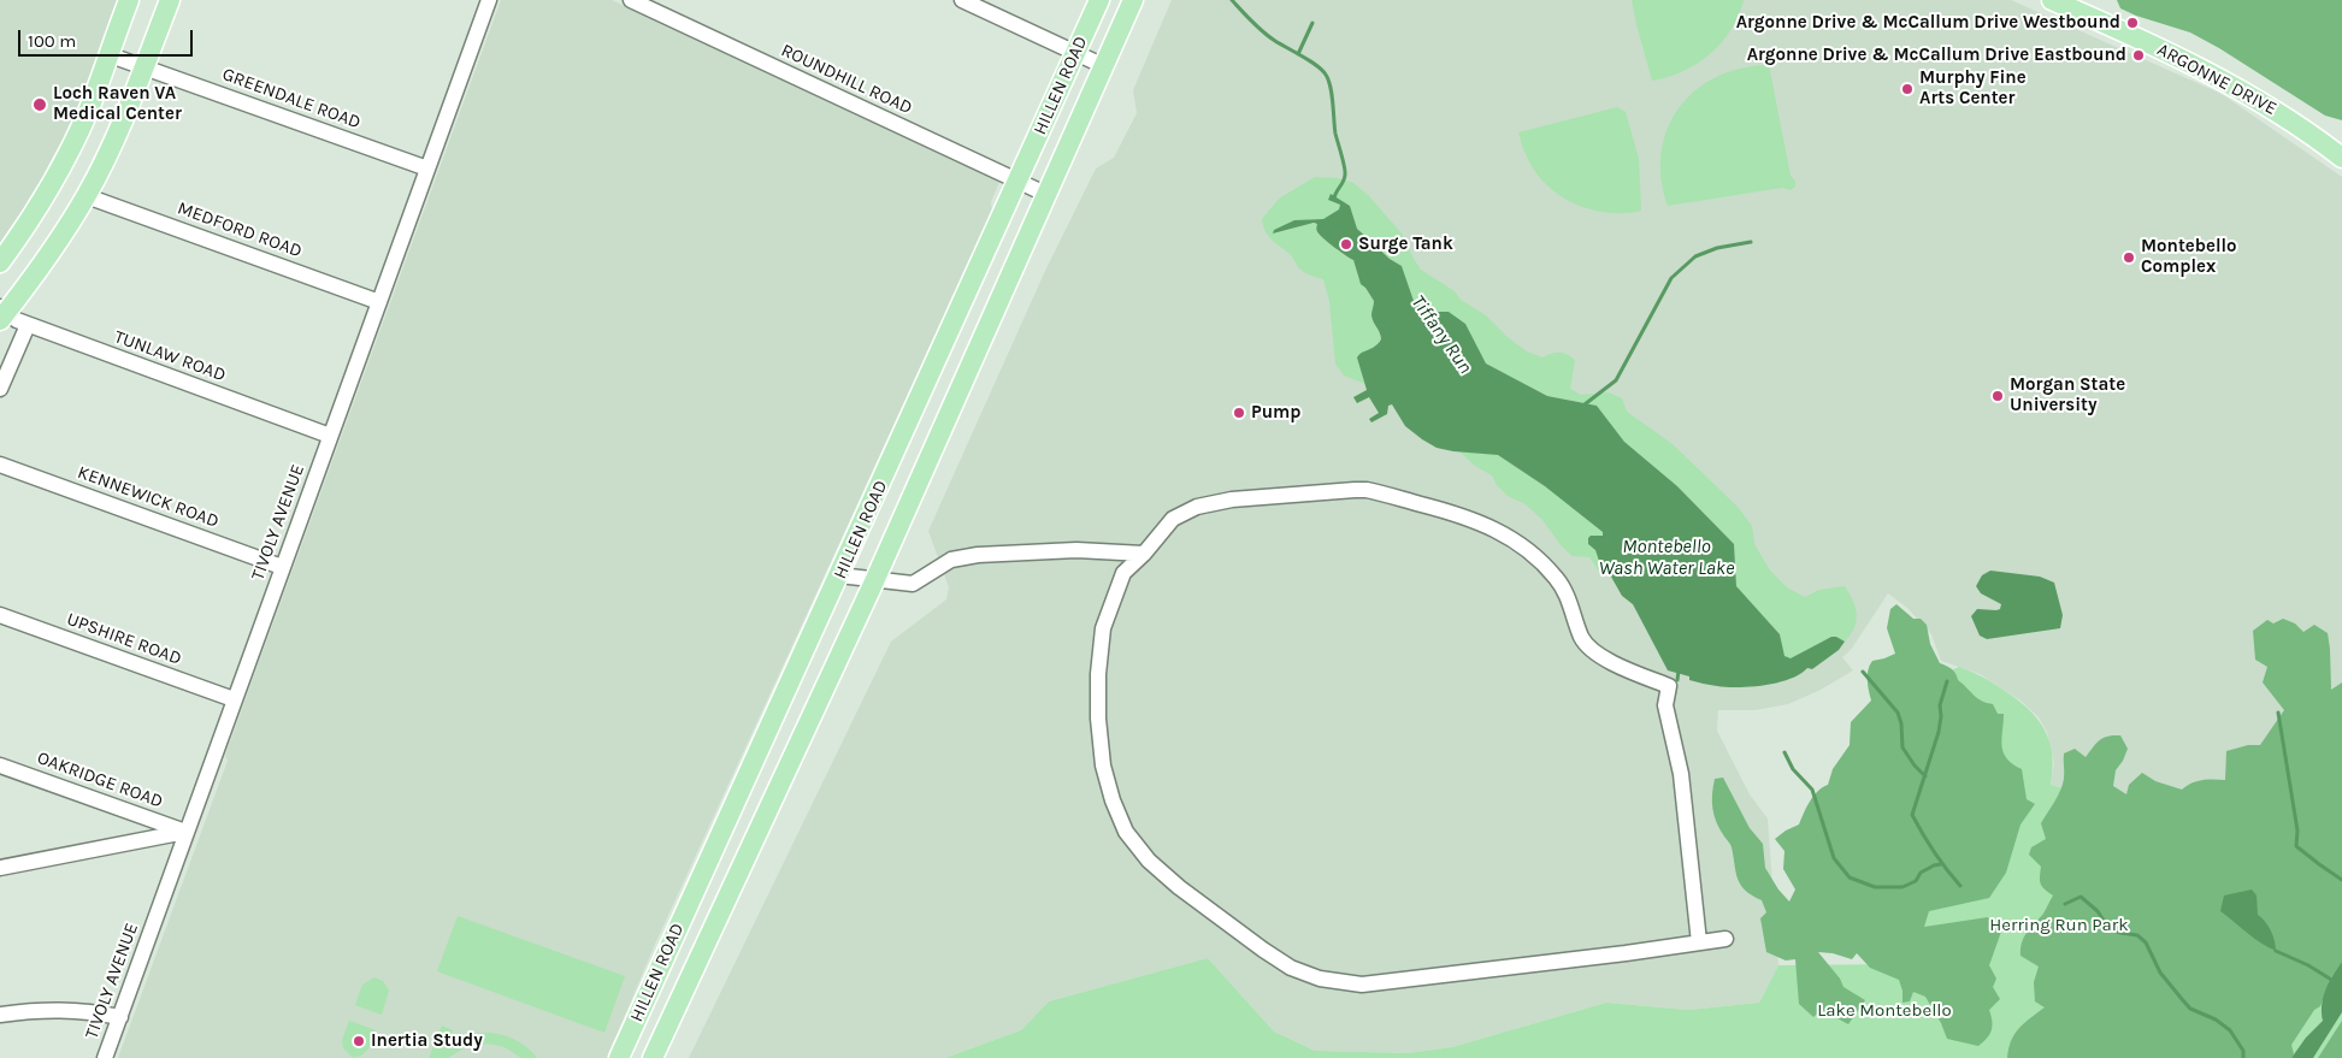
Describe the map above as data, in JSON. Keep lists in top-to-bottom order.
{
  "streets": {
    "main road": ["ARGONNE DRIVE", "HILLEN ROAD"],
    "street": [
      "ROUNDHILL ROAD",
      "GREENDALE ROAD",
      "MEDFORD ROAD",
      "TUNLAW ROAD",
      "KENNEWICK ROAD",
      "TIVOLY AVENUE",
      "UPSHIRE ROAD",
      "OAKRIDGE ROAD"
    ]
  },
  "crossings": [
    ["ROUNDHILL ROAD", "HILLEN ROAD"],
    ["GREENDALE ROAD", "TIVOLY AVENUE"],
    ["MEDFORD ROAD", "TIVOLY AVENUE"],
    ["TUNLAW ROAD", "TIVOLY AVENUE"],
    ["KENNEWICK ROAD", "TIVOLY AVENUE"],
    ["TIVOLY AVENUE", "UPSHIRE ROAD"],
    ["TIVOLY AVENUE", "OAKRIDGE ROAD"]
  ],
  "water": ["Tiffany Run", "Montebello Wash Water Lake"],
  "parks": ["Herring Run Park", "Lake Montebello"],
  "places": [
    "Argonne Drive & McCallum Drive Westbound",
    "Argonne Drive & McCallum Drive Eastbound",
    "Murphy Fine Arts Center",
    "Loch Raven VA Medical Center",
    "Surge Tank",
    "Montebello Complex",
    "Morgan State University",
    "Pump",
    "Inertia Study"
  ],
  "scale_bar": "100 m"
}
